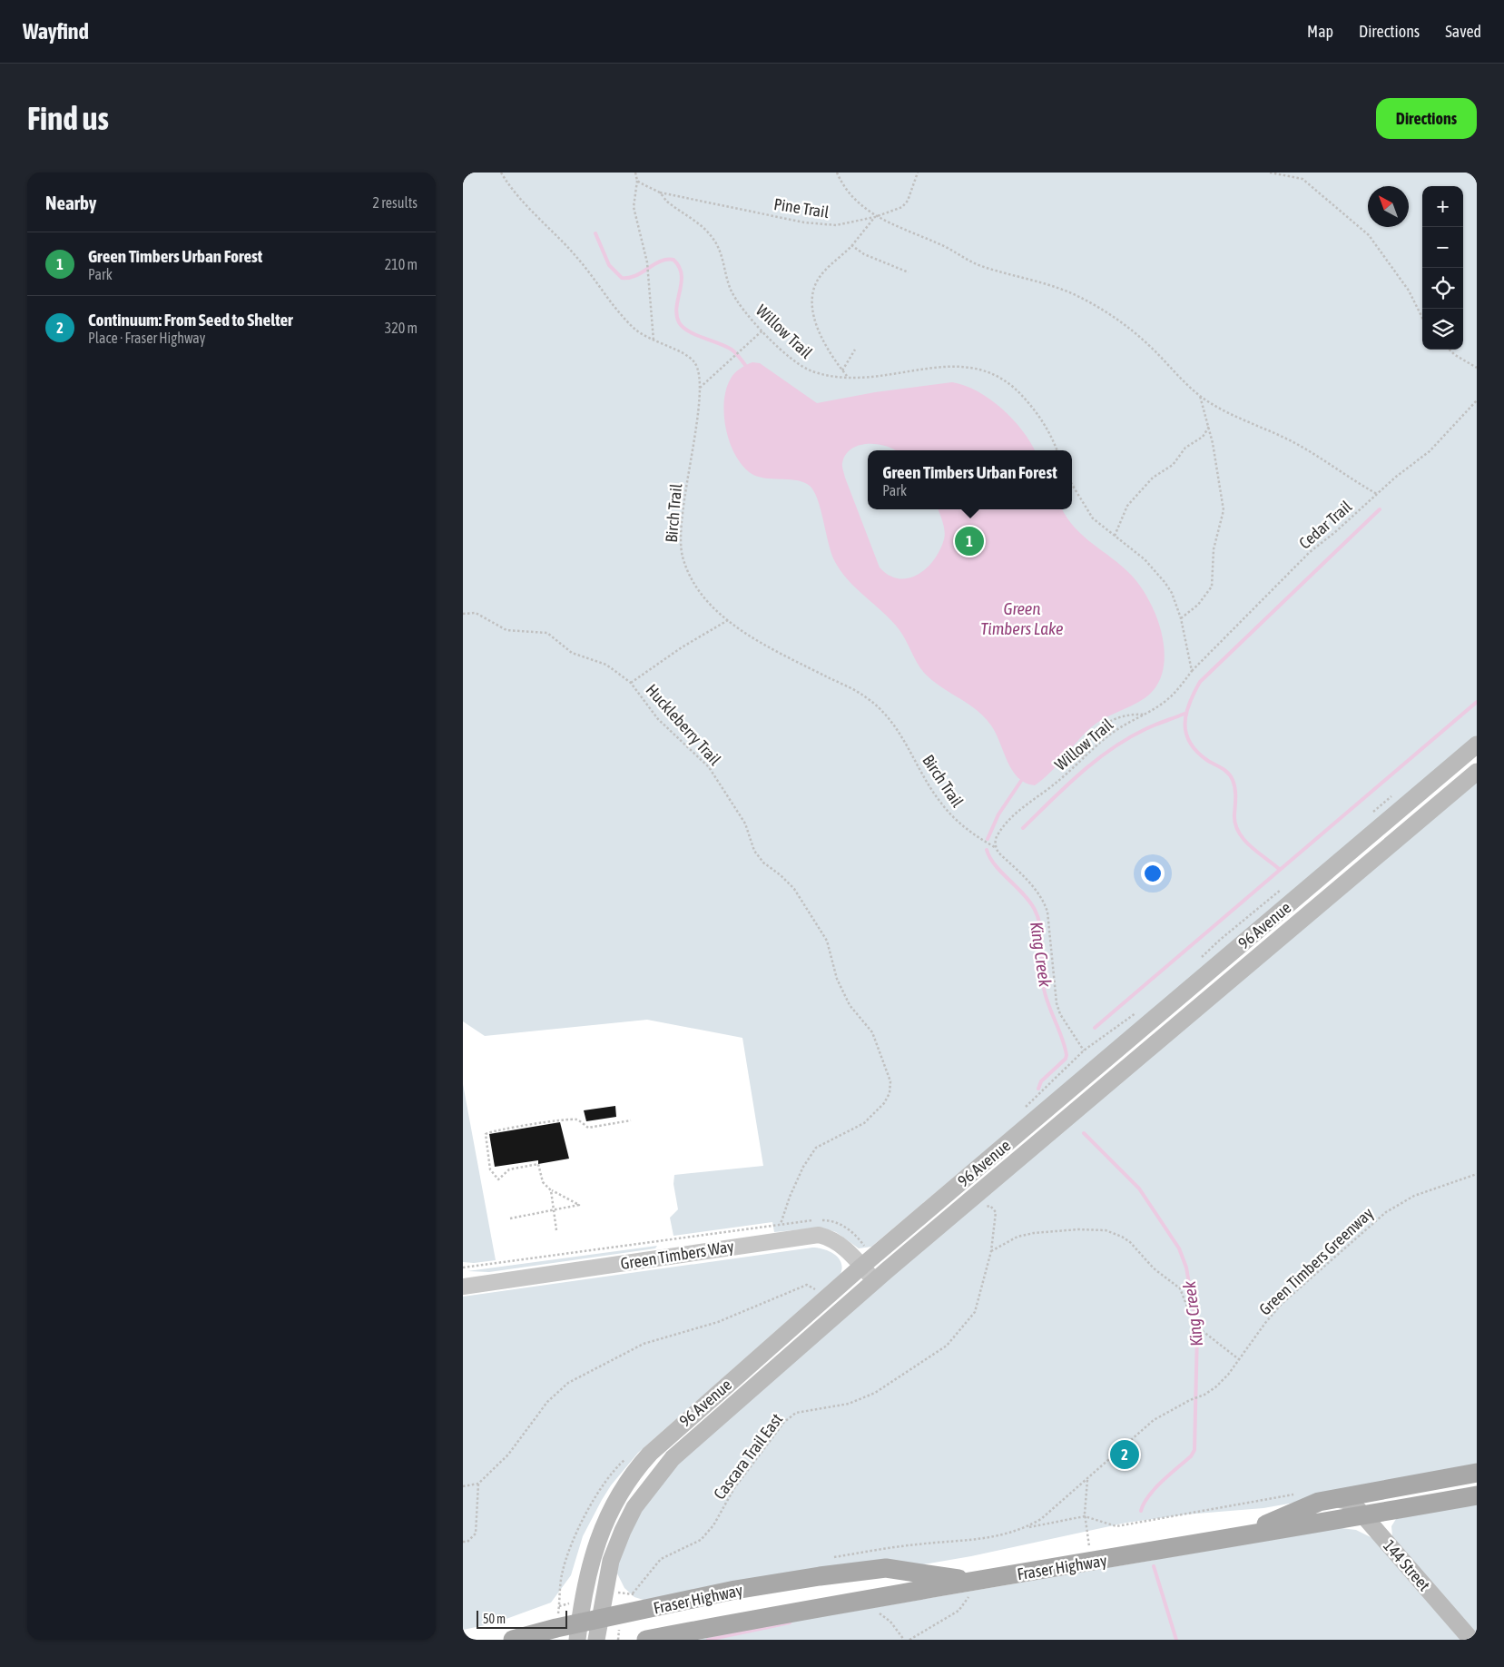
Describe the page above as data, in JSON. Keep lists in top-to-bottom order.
{
  "streets": {
    "main road": ["96 Avenue", "144 Street", "Fraser Highway"],
    "street": ["Green Timbers Way"],
    "path": [
      "Pine Trail",
      "Willow Trail",
      "Birch Trail",
      "Cedar Trail",
      "Huckleberry Trail",
      "Green Timbers Greenway",
      "Cascara Trail East"
    ]
  },
  "crossings": [
    ["Pine Trail", "Willow Trail"],
    ["Willow Trail", "Birch Trail"],
    ["Willow Trail", "Cedar Trail"],
    ["96 Avenue", "Green Timbers Way"],
    ["96 Avenue", "Fraser Highway"],
    ["144 Street", "Fraser Highway"]
  ],
  "water": ["Green Timbers Lake", "King Creek"],
  "scale_bar": "50 m",
  "north": "top left",
  "page": {
    "header": "Wayfind",
    "nav": ["Map", "Directions", "Saved"],
    "buttons": "Directions",
    "title": "Find us",
    "heading": ["Nearby", "2 results"],
    "map_buttons": ["+", "−"],
    "list": [
      {
        "mark": "1",
        "name": "Green Timbers Urban Forest",
        "note": "Park",
        "value": "210 m"
      },
      {
        "mark": "2",
        "name": "Continuum: From Seed to Shelter",
        "note": "Place · Fraser Highway",
        "value": "320 m"
      }
    ],
    "popup": ["Green Timbers Urban Forest", "Park"],
    "pins": ["1", "2"],
    "scale": "50 m"
  }
}
